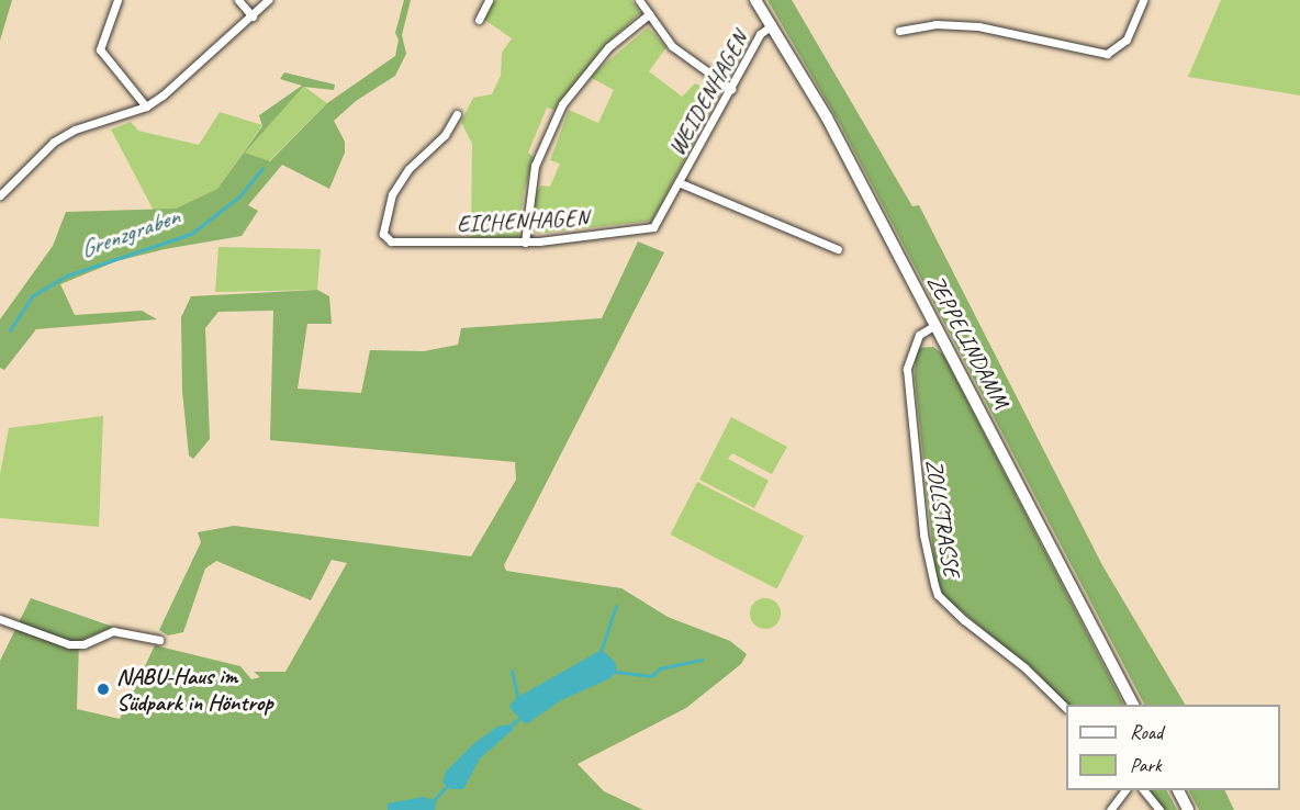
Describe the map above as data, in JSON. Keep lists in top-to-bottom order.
{
  "streets": {
    "main road": ["ZEPPELINDAMM"],
    "street": ["WEIDENHAGEN", "EICHENHAGEN", "ZOLLSTRASSE"]
  },
  "crossings": [
    ["WEIDENHAGEN", "EICHENHAGEN"],
    ["WEIDENHAGEN", "ZEPPELINDAMM"],
    ["ZEPPELINDAMM", "ZOLLSTRASSE"]
  ],
  "water": ["Grenzgraben"],
  "places": ["NABU-Haus im Südpark in Höntrop"],
  "legend": ["Road", "Park"]
}
